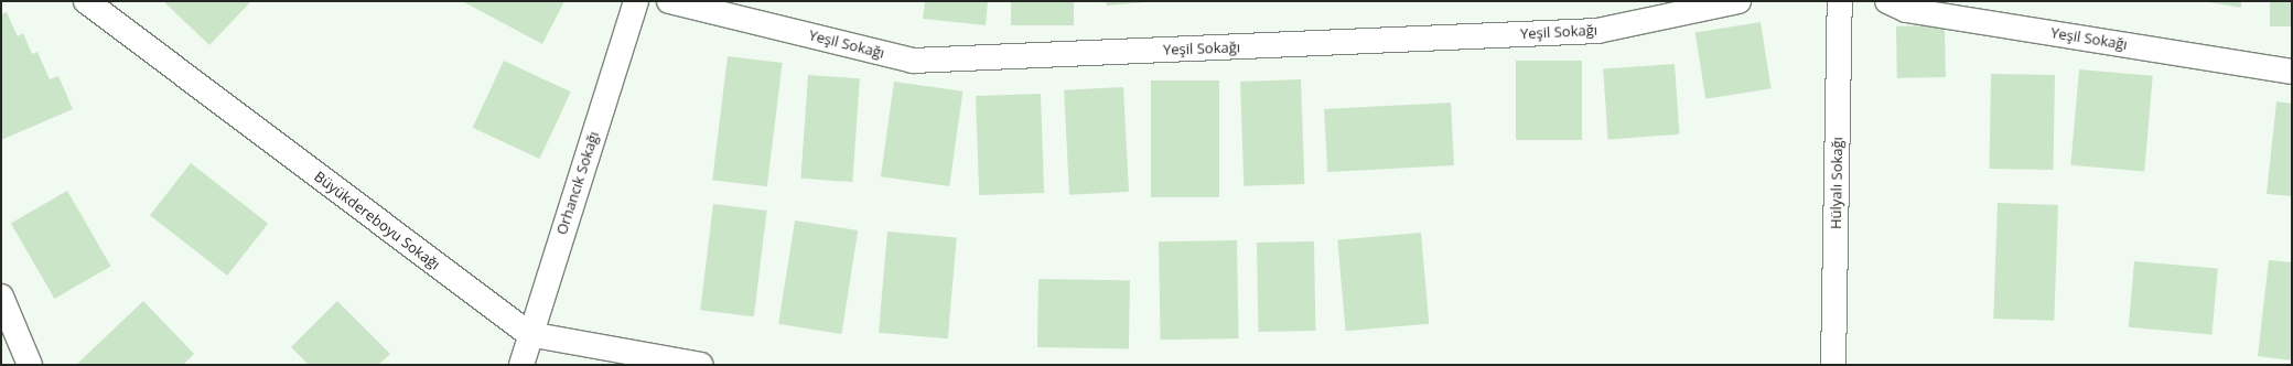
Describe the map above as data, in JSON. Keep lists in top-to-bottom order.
{
  "streets": {
    "street": [
      "Yeşil Sokağı",
      "Orhancık Sokağı",
      "Hülyalı Sokağı",
      "Büyükdereboyu Sokağı"
    ]
  },
  "crossings": [
    ["Orhancık Sokağı", "Büyükdereboyu Sokağı"]
  ]
}
